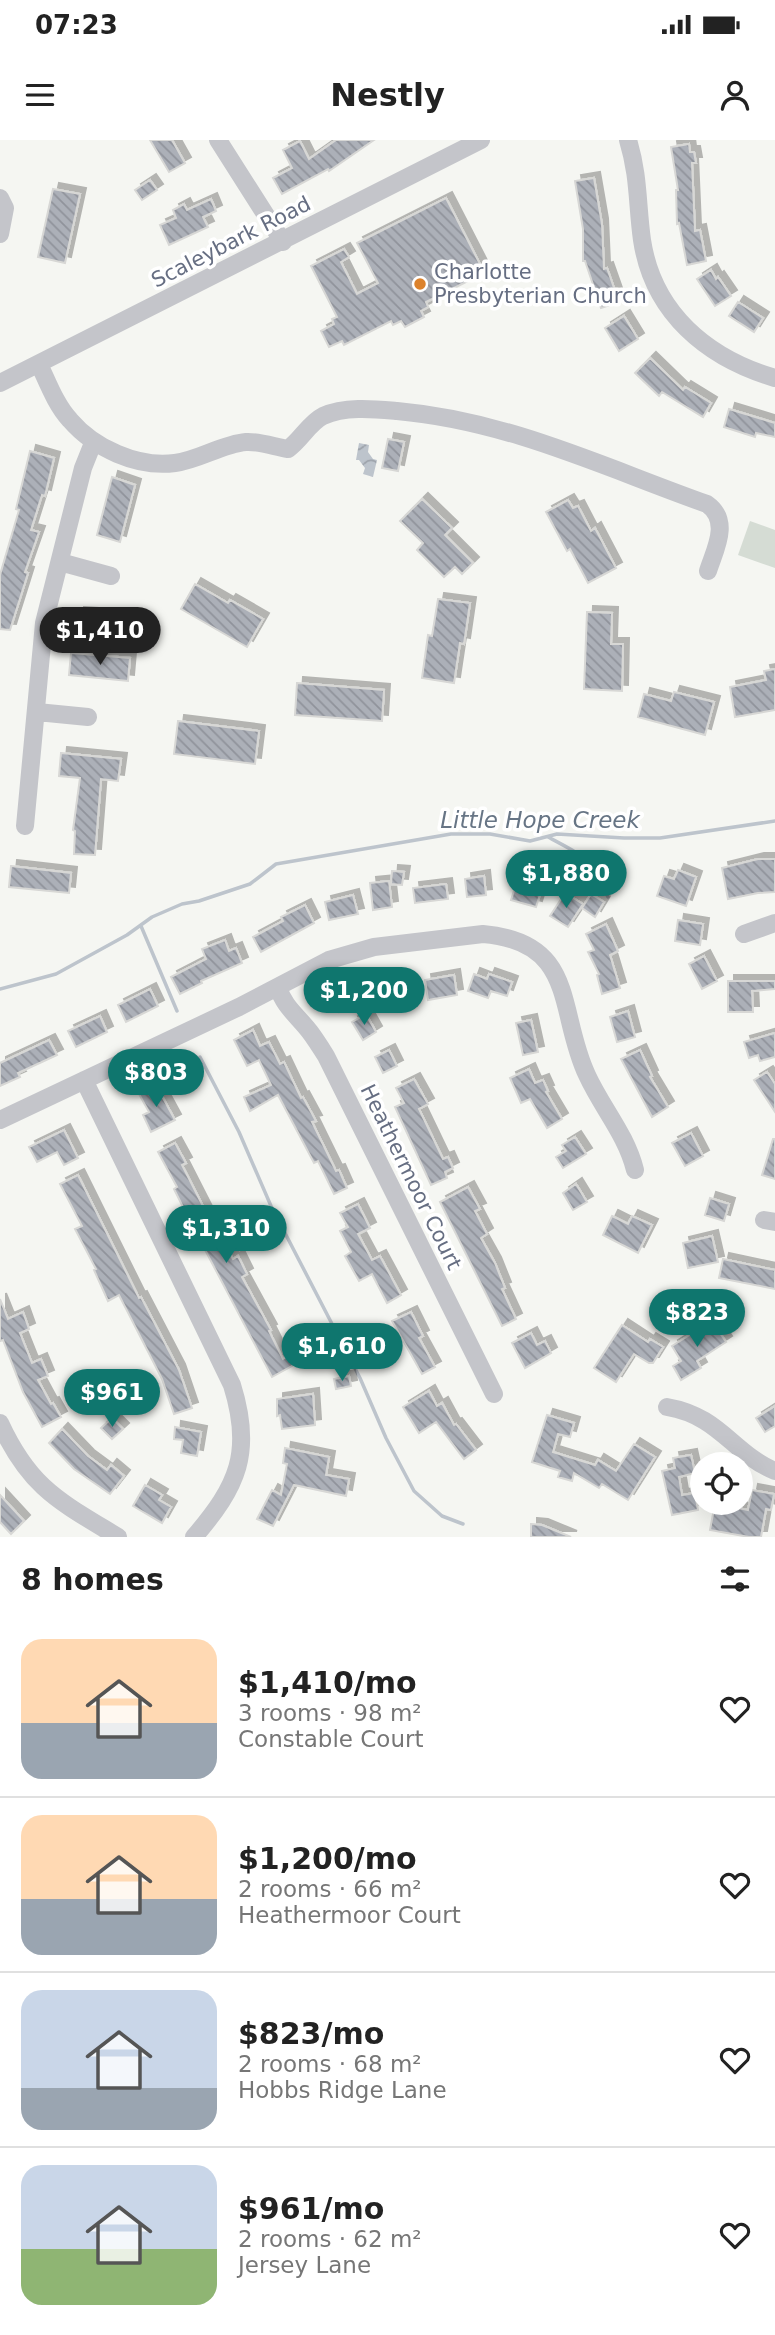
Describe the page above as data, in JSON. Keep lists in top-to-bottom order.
{
  "streets": {
    "street": ["Scaleybark Road", "Heathermoor Court"]
  },
  "water": ["Little Hope Creek"],
  "places": ["Charlotte Presbyterian Church"],
  "page": {
    "status": "07:23",
    "header": "Nestly",
    "price": [
      "$1,410",
      "$1,880",
      "$1,200",
      "$803",
      "$1,310",
      "$823",
      "$1,610",
      "$961"
    ],
    "heading": "8 homes",
    "list": [
      {
        "name": "$1,410/mo",
        "note": "3 rooms · 98 m² · Constable Court"
      },
      {
        "name": "$1,200/mo",
        "note": "2 rooms · 66 m² · Heathermoor Court"
      },
      {
        "name": "$823/mo",
        "note": "2 rooms · 68 m² · Hobbs Ridge Lane"
      },
      {
        "name": "$961/mo",
        "note": "2 rooms · 62 m² · Jersey Lane"
      }
    ]
  }
}
